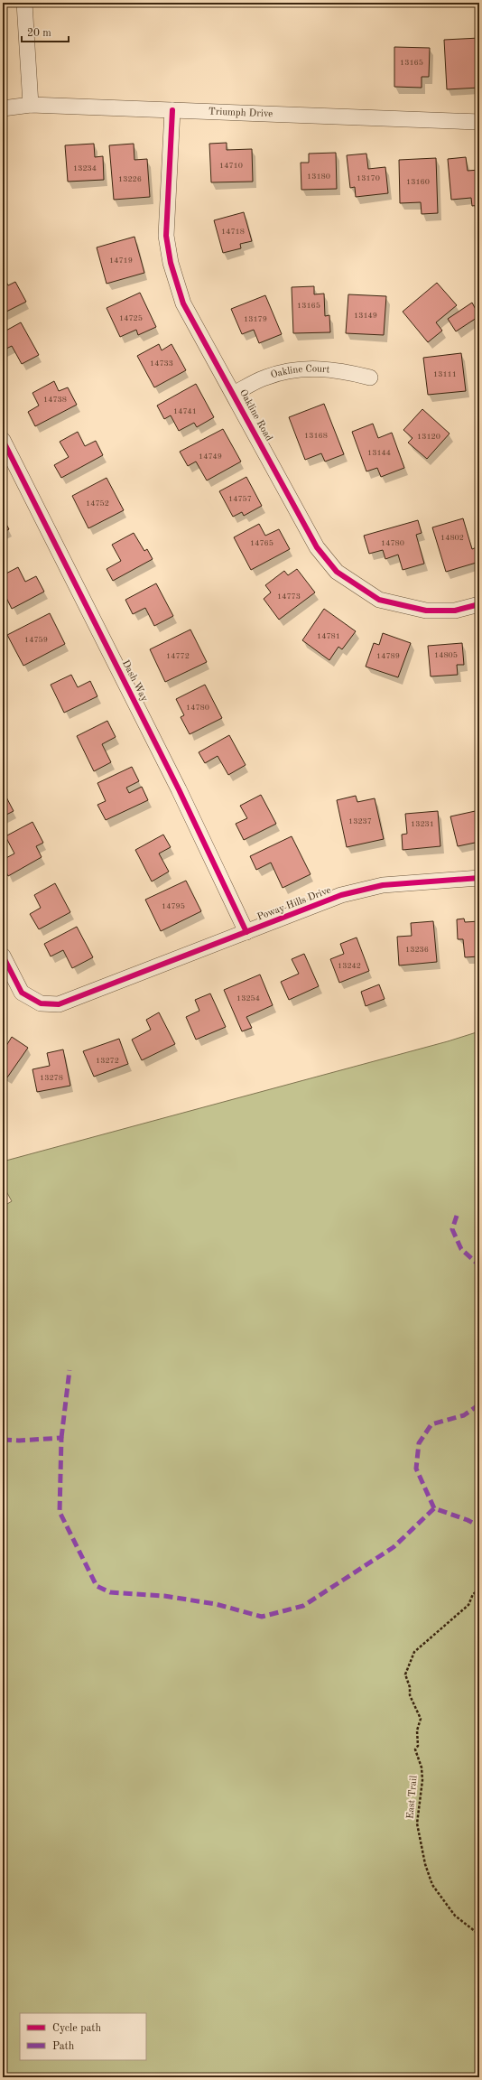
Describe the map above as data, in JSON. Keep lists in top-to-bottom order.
{
  "streets": {
    "street": [
      "Triumph Drive",
      "Oakline Court",
      "Oakline Road",
      "Dash Way",
      "Poway Hills Drive"
    ],
    "path": ["East Trail"]
  },
  "crossings": [
    ["Triumph Drive", "Oakline Road"],
    ["Oakline Court", "Oakline Road"],
    ["Dash Way", "Poway Hills Drive"]
  ],
  "house_numbers": [
    "13165",
    "14710",
    "13234",
    "13180",
    "13170",
    "13226",
    "13160",
    "14718",
    "14719",
    "13165",
    "13149",
    "14725",
    "13179",
    "14733",
    "13111",
    "14738",
    "14741",
    "13168",
    "13120",
    "13144",
    "14749",
    "14757",
    "14752",
    "14802",
    "14765",
    "14780",
    "14773",
    "14781",
    "14759",
    "14805",
    "14772",
    "14789",
    "14780",
    "13237",
    "13231",
    "14795",
    "13236",
    "13242",
    "13254",
    "13272",
    "13278"
  ],
  "legend": ["Cycle path", "Path"],
  "scale_bar": "20 m"
}
